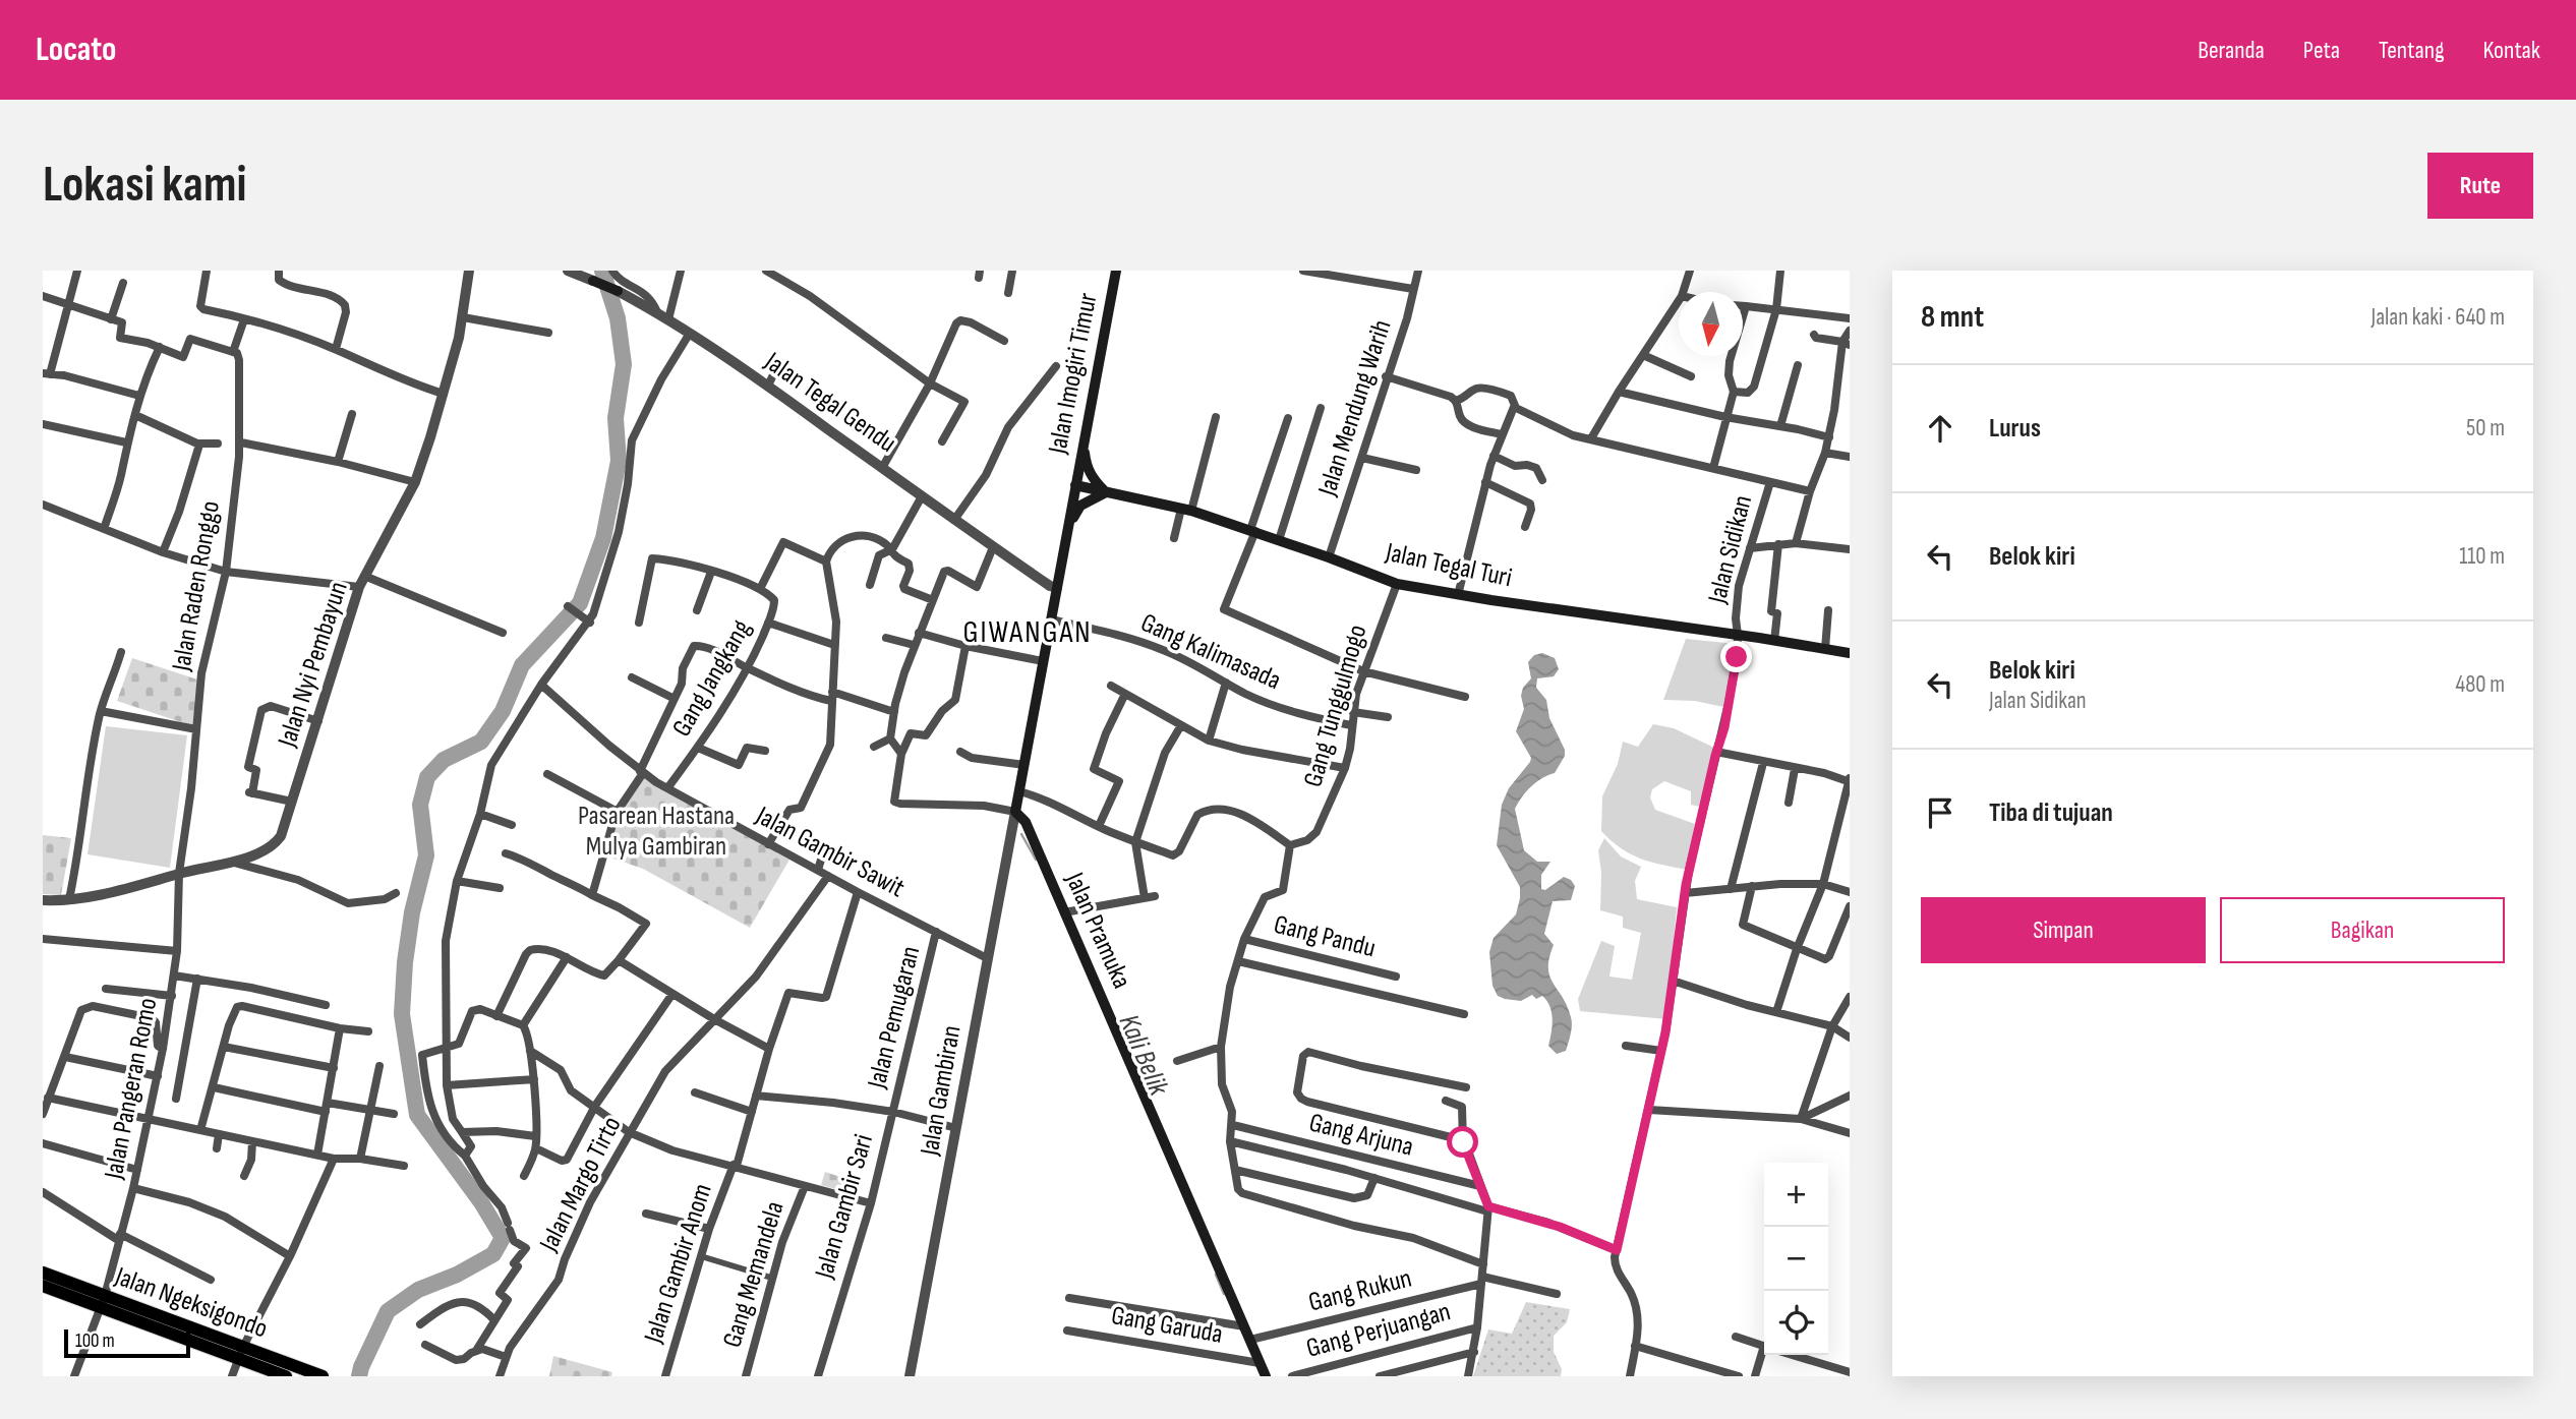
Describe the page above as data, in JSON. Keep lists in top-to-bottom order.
{
  "streets": {
    "main road": [
      "Jalan Imogiri Timur",
      "Jalan Tegal Gendu",
      "Jalan Tegal Turi",
      "Jalan Pramuka",
      "Jalan Ngeksigondo"
    ],
    "street": [
      "Jalan Mendung Warih",
      "Jalan Sidikan",
      "Jalan Raden Ronggo",
      "Gang Kalimasada",
      "Jalan Nyi Pembayun",
      "Gang Jangkang",
      "Gang Tunggulmogo",
      "Jalan Gambir Sawit",
      "Gang Pandu",
      "Jalan Pemugaran",
      "Jalan Pangeran Romo",
      "Jalan Gambiran",
      "Gang Arjuna",
      "Jalan Margo Tirto",
      "Jalan Gambir Sari",
      "Jalan Gambir Anom",
      "Gang Memandela",
      "Gang Rukun",
      "Gang Garuda",
      "Gang Perjuangan"
    ]
  },
  "crossings": [
    ["Jalan Imogiri Timur", "Jalan Tegal Turi"],
    ["Jalan Mendung Warih", "Jalan Tegal Turi"],
    ["Jalan Sidikan", "Jalan Tegal Turi"],
    ["Jalan Tegal Turi", "Gang Tunggulmogo"],
    ["Jalan Raden Ronggo", "Jalan Nyi Pembayun"],
    ["Jalan Raden Ronggo", "Jalan Pangeran Romo"],
    ["Gang Kalimasada", "Gang Tunggulmogo"],
    ["Jalan Nyi Pembayun", "Jalan Pangeran Romo"],
    ["Gang Jangkang", "Jalan Gambir Sawit"],
    ["Jalan Gambir Sawit", "Jalan Pemugaran"],
    ["Jalan Gambir Sawit", "Jalan Gambiran"],
    ["Jalan Gambir Sawit", "Jalan Margo Tirto"],
    ["Jalan Gambir Sawit", "Jalan Gambir Anom"],
    ["Jalan Pramuka", "Jalan Gambiran"],
    ["Jalan Pramuka", "Gang Rukun"],
    ["Jalan Pramuka", "Gang Garuda"],
    ["Jalan Pemugaran", "Jalan Gambir Sari"],
    ["Jalan Pangeran Romo", "Jalan Ngeksigondo"],
    ["Jalan Gambiran", "Jalan Gambir Sari"]
  ],
  "districts": ["GIWANGAN"],
  "water": ["Kali Belik"],
  "parks": ["Pasarean Hastana Mulya Gambiran"],
  "scale_bar": "100 m",
  "north": "bottom",
  "page": {
    "header": "Locato",
    "nav": [
      "Beranda",
      "Peta",
      "Tentang",
      "Kontak"
    ],
    "buttons": [
      "Rute",
      ["Simpan", "Bagikan"]
    ],
    "title": "Lokasi kami",
    "heading": ["8 mnt", "Jalan kaki · 640 m"],
    "list": [
      ["Lurus", "50 m"],
      ["Belok kiri", "110 m"],
      ["Belok kiri", "Jalan Sidikan", "480 m"],
      "Tiba di tujuan"
    ],
    "map_buttons": ["+", "−"],
    "scale": "100 m"
  }
}
